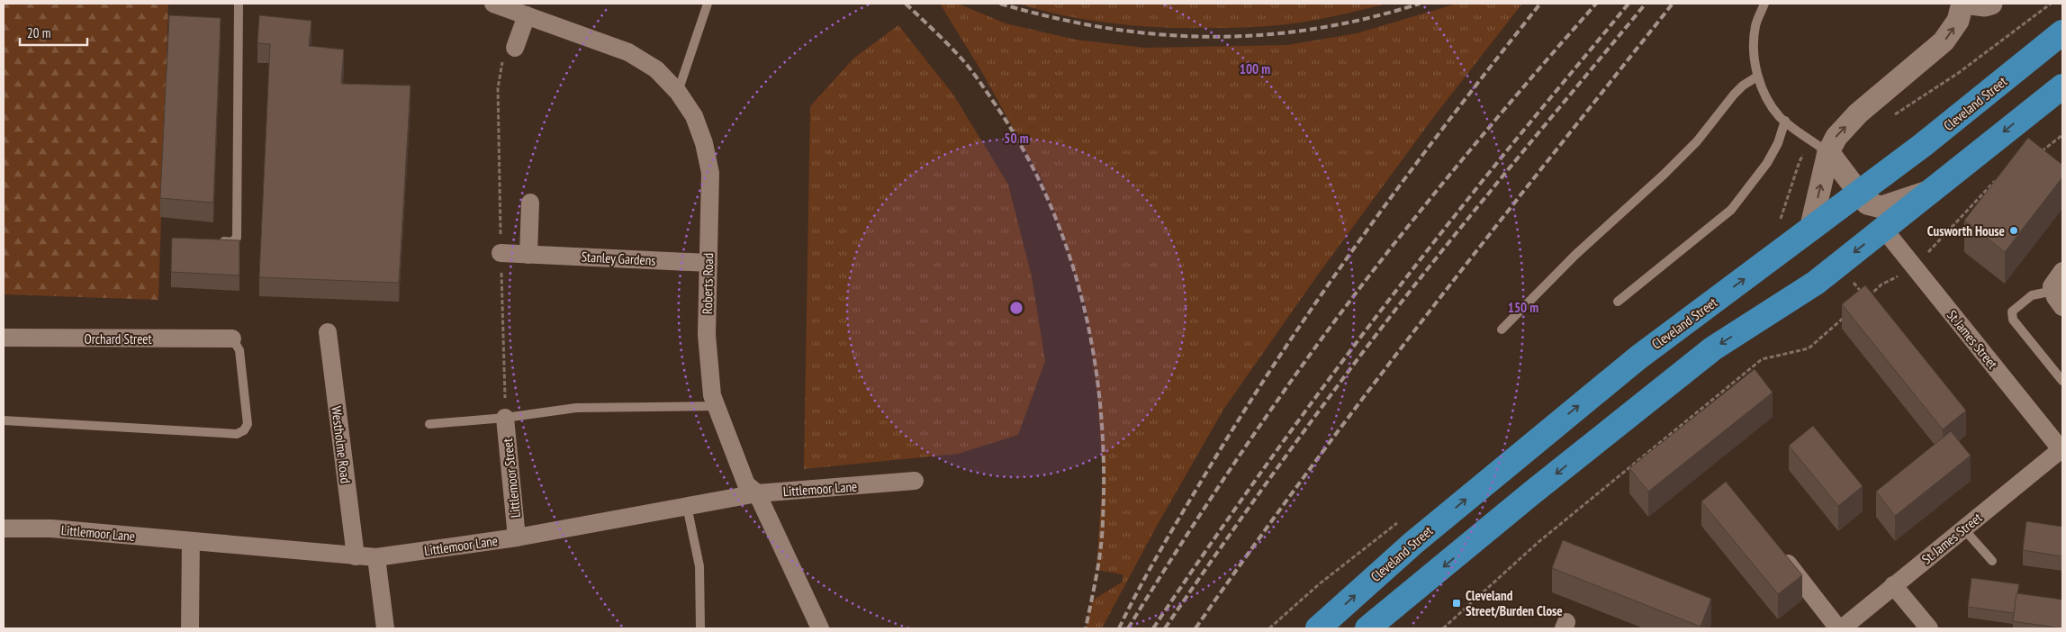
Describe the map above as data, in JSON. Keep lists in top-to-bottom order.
{
  "streets": {
    "highway": ["Cleveland Street"],
    "street": [
      "Stanley Gardens",
      "Roberts Road",
      "Orchard Street",
      "St James Street",
      "Westholme Road",
      "Littlemoor Street",
      "Littlemoor Lane",
      "St. James Street"
    ]
  },
  "crossings": [
    ["Stanley Gardens", "Roberts Road"],
    ["Roberts Road", "Littlemoor Lane"],
    ["St James Street", "St. James Street"],
    ["Westholme Road", "Littlemoor Lane"],
    ["Littlemoor Street", "Littlemoor Lane"]
  ],
  "places": {
    "other": ["Cusworth House"],
    "transit": ["Cleveland Street/Burden Close"]
  },
  "scale_bar": "20 m",
  "rings": ["100 m", "50 m", "150 m"]
}
